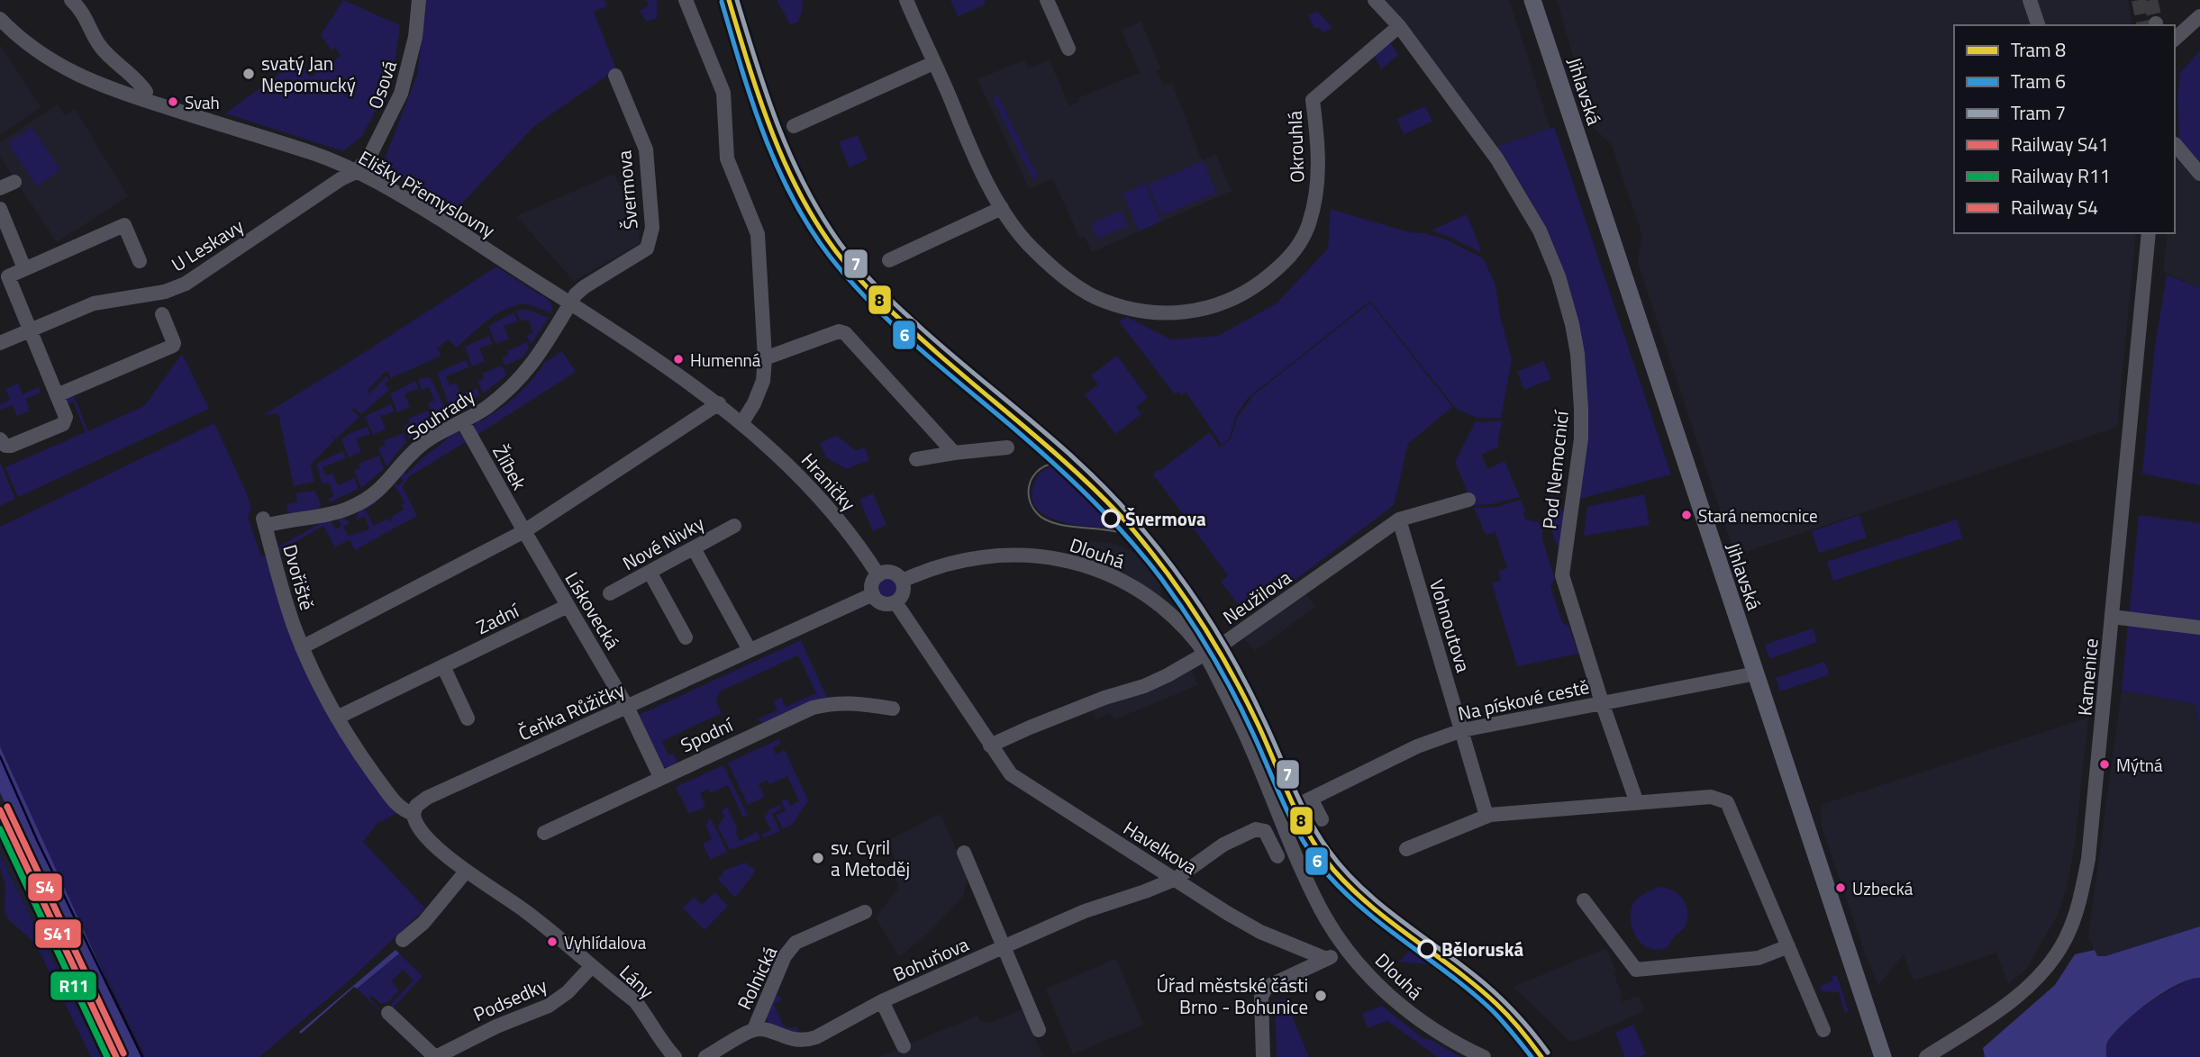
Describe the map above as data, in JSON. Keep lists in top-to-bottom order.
{
  "streets": {
    "main road": ["Jihlavská"],
    "street": [
      "Osová",
      "Okrouhlá",
      "Švermova",
      "Elišky Přemyslovny",
      "U Leskavy",
      "Souhrady",
      "Žlíbek",
      "Pod Nemocnicí",
      "Hraničky",
      "Nové Nivky",
      "Dlouhá",
      "Dvořiště",
      "Neužilova",
      "Lískovecká",
      "Zadní",
      "Vohnoutova",
      "Kamenice",
      "Na pískové cestě",
      "Čeňka Růžičky",
      "Spodní",
      "Havelkova",
      "Bohuňova",
      "Rolnická",
      "Lány",
      "Podsedky"
    ]
  },
  "crossings": [
    ["Osová", "Elišky Přemyslovny"],
    ["Osová", "U Leskavy"],
    ["Jihlavská", "Na pískové cestě"],
    ["Okrouhlá", "Pod Nemocnicí"],
    ["Švermova", "Elišky Přemyslovny"],
    ["Švermova", "Souhrady"],
    ["Elišky Přemyslovny", "U Leskavy"],
    ["Elišky Přemyslovny", "Souhrady"],
    ["Elišky Přemyslovny", "Hraničky"],
    ["Souhrady", "Žlíbek"],
    ["Souhrady", "Dvořiště"],
    ["Žlíbek", "Lískovecká"],
    ["Pod Nemocnicí", "Na pískové cestě"],
    ["Hraničky", "Dlouhá"],
    ["Hraničky", "Čeňka Růžičky"],
    ["Dlouhá", "Čeňka Růžičky"],
    ["Neužilova", "Vohnoutova"],
    ["Neužilova", "Havelkova"],
    ["Lískovecká", "Zadní"],
    ["Lískovecká", "Čeňka Růžičky"],
    ["Lískovecká", "Spodní"],
    ["Vohnoutova", "Na pískové cestě"],
    ["Havelkova", "Bohuňova"],
    ["Bohuňova", "Rolnická"],
    ["Lány", "Podsedky"]
  ],
  "places": [
    "svatý Jan Nepomucký",
    "Svah",
    "Humenná",
    "Stará nemocnice",
    "Švermova",
    "Mýtná",
    "sv. Cyril a Metoděj",
    "Uzbecká",
    "Vyhlídalova",
    "Běloruská",
    "Úřad městské části Brno - Bohunice"
  ],
  "lines": [
    "tram line 8",
    "tram line 7",
    "tram line 6",
    "rail line S4",
    "rail line S41",
    "rail line R11"
  ],
  "legend": [
    "Tram 8",
    "Tram 6",
    "Tram 7",
    "Railway S41",
    "Railway R11",
    "Railway S4"
  ]
}
